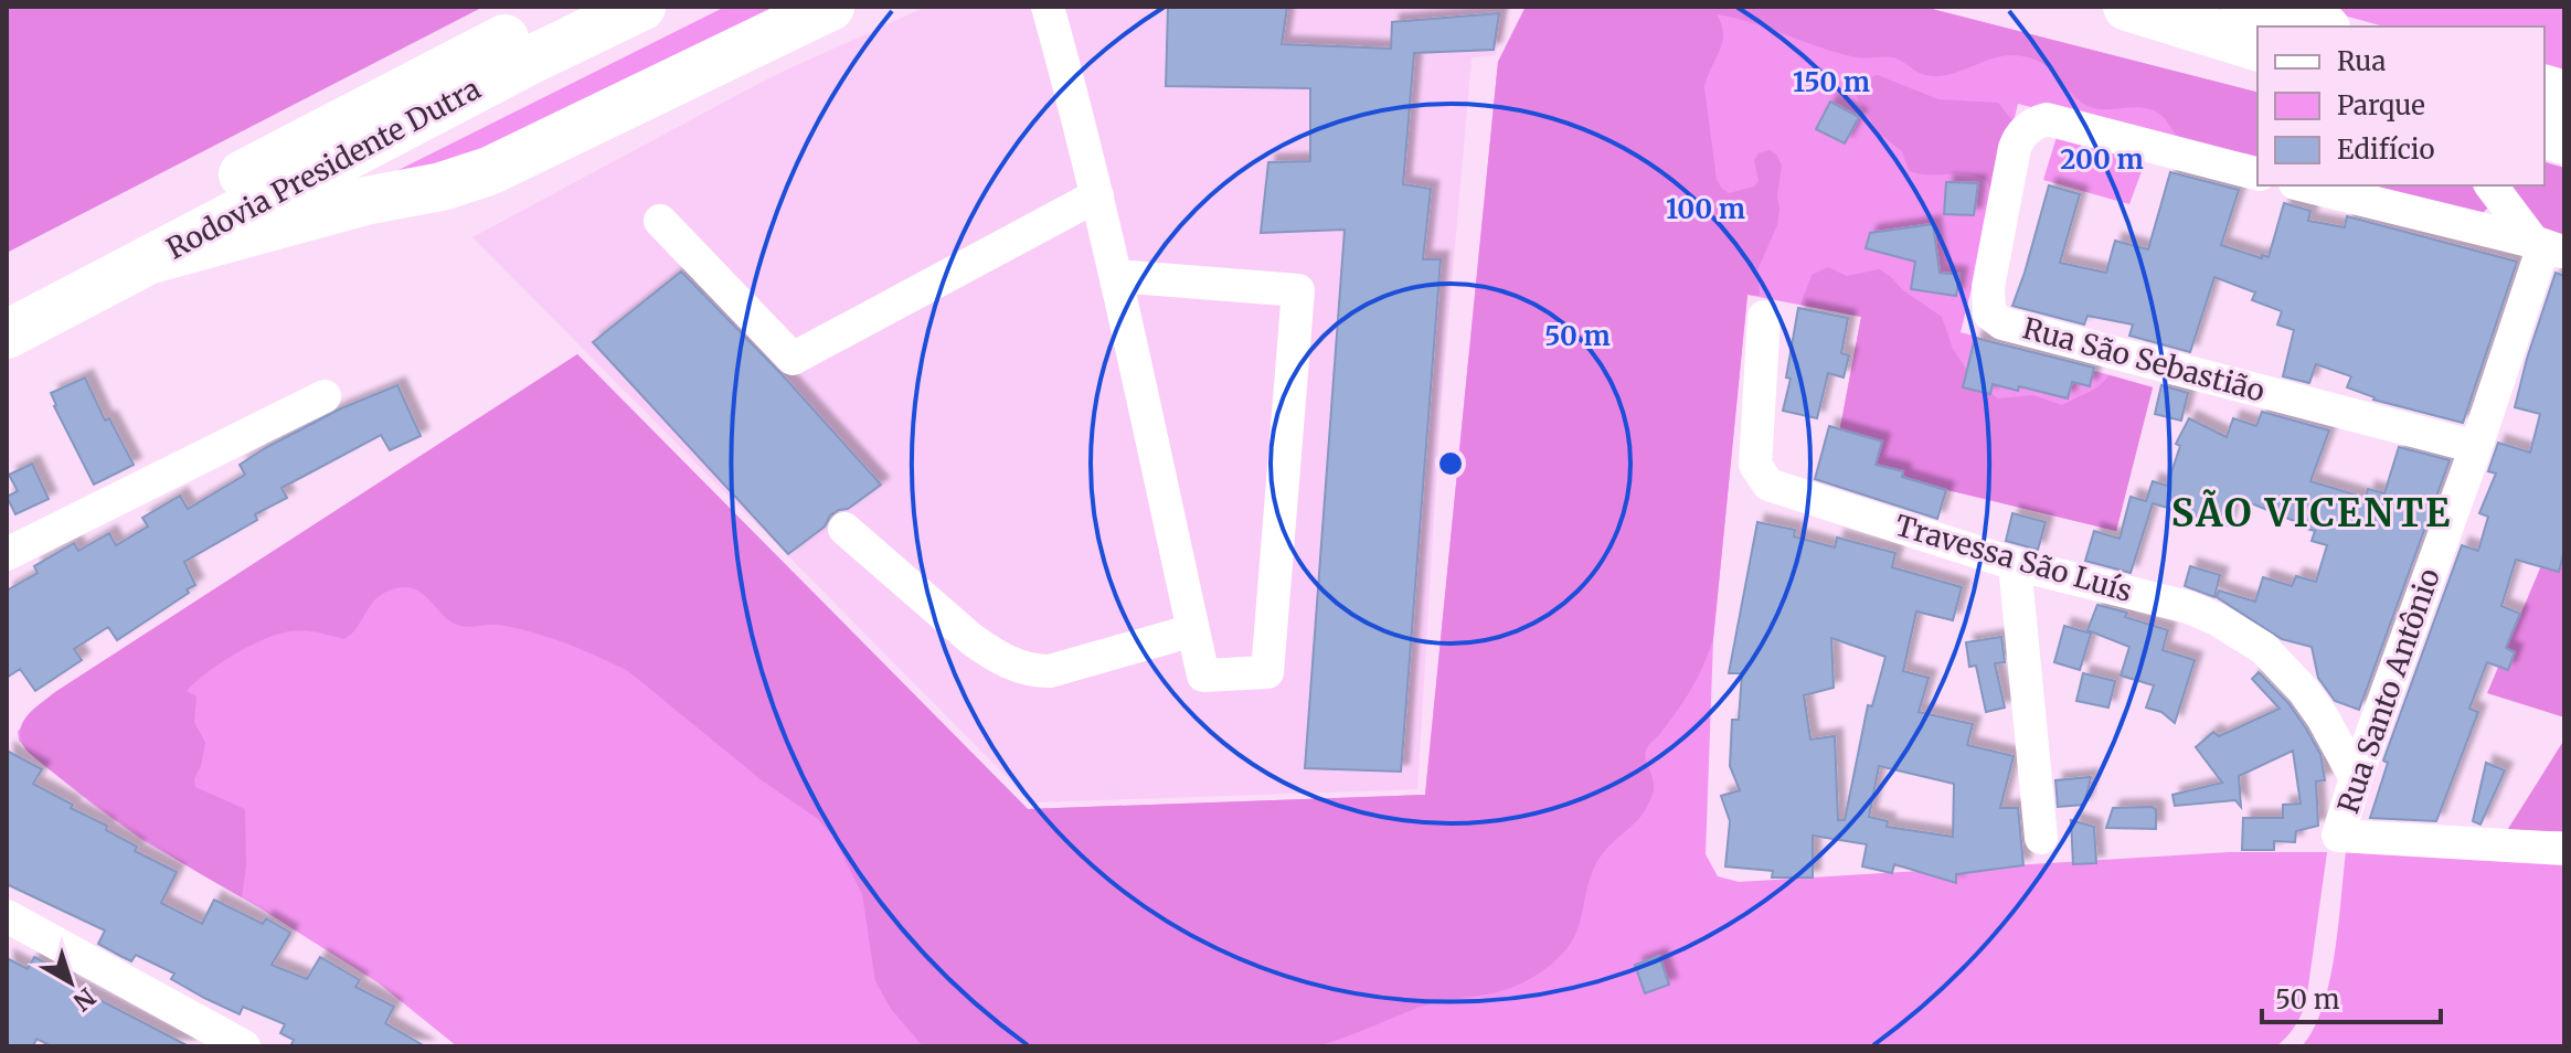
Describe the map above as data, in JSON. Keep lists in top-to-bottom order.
{
  "streets": {
    "highway": ["Rodovia Presidente Dutra"],
    "street": ["Rua São Sebastião", "Travessa São Luís", "Rua Santo Antônio"]
  },
  "crossings": [
    ["Rua São Sebastião", "Rua Santo Antônio"],
    ["Travessa São Luís", "Rua Santo Antônio"]
  ],
  "districts": ["SÃO VICENTE"],
  "legend": ["Rua", "Parque", "Edifício"],
  "scale_bar": "50 m",
  "north": "bottom right",
  "rings": [
    "150 m",
    "200 m",
    "100 m",
    "50 m"
  ]
}
